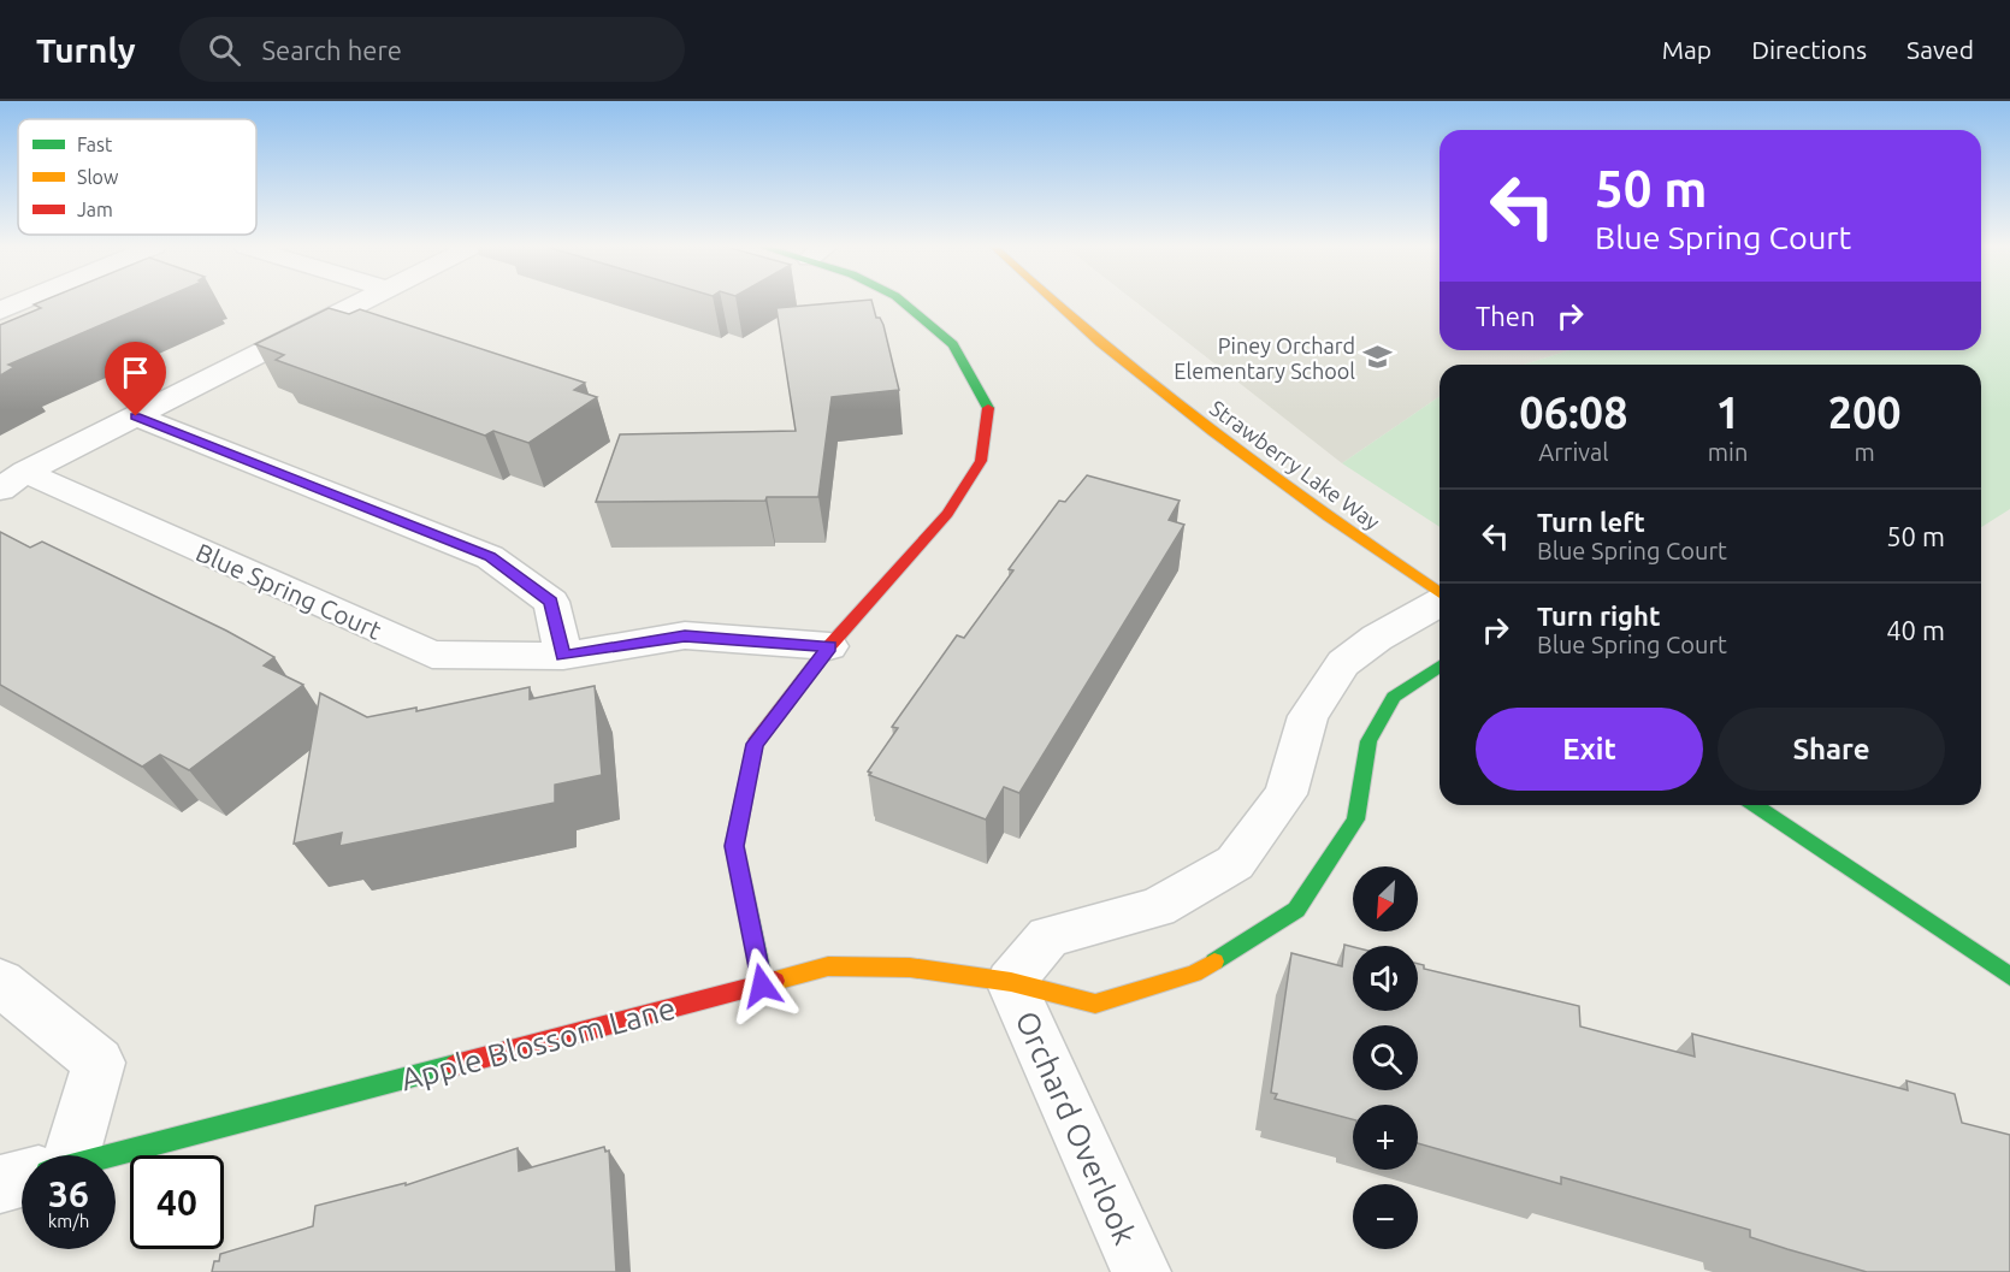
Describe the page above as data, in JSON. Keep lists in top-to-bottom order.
{
  "streets": {
    "street": [
      "Strawberry Lake Way",
      "Blue Spring Court",
      "Apple Blossom Lane",
      "Orchard Overlook"
    ]
  },
  "crossings": [
    ["Apple Blossom Lane", "Orchard Overlook"]
  ],
  "places": {
    "school or university": ["Piney Orchard Elementary School"]
  },
  "legend": ["Fast", "Slow", "Jam"],
  "north": "bottom left",
  "page": {
    "header": "Turnly",
    "search": "Search here",
    "nav": ["Map", "Directions", "Saved"],
    "turn": ["50 m", "Blue Spring Court"],
    "then": "Then",
    "eta": [
      "06:08",
      "Arrival",
      "1",
      "min",
      "200",
      "m"
    ],
    "list": [
      {
        "name": "Turn left",
        "note": "Blue Spring Court",
        "value": "50 m"
      },
      {
        "name": "Turn right",
        "note": "Blue Spring Court",
        "value": "40 m"
      }
    ],
    "buttons": ["Exit", "Share"],
    "map_buttons": ["+", "−"],
    "speed": "36 km/h",
    "limit": "40"
  }
}
